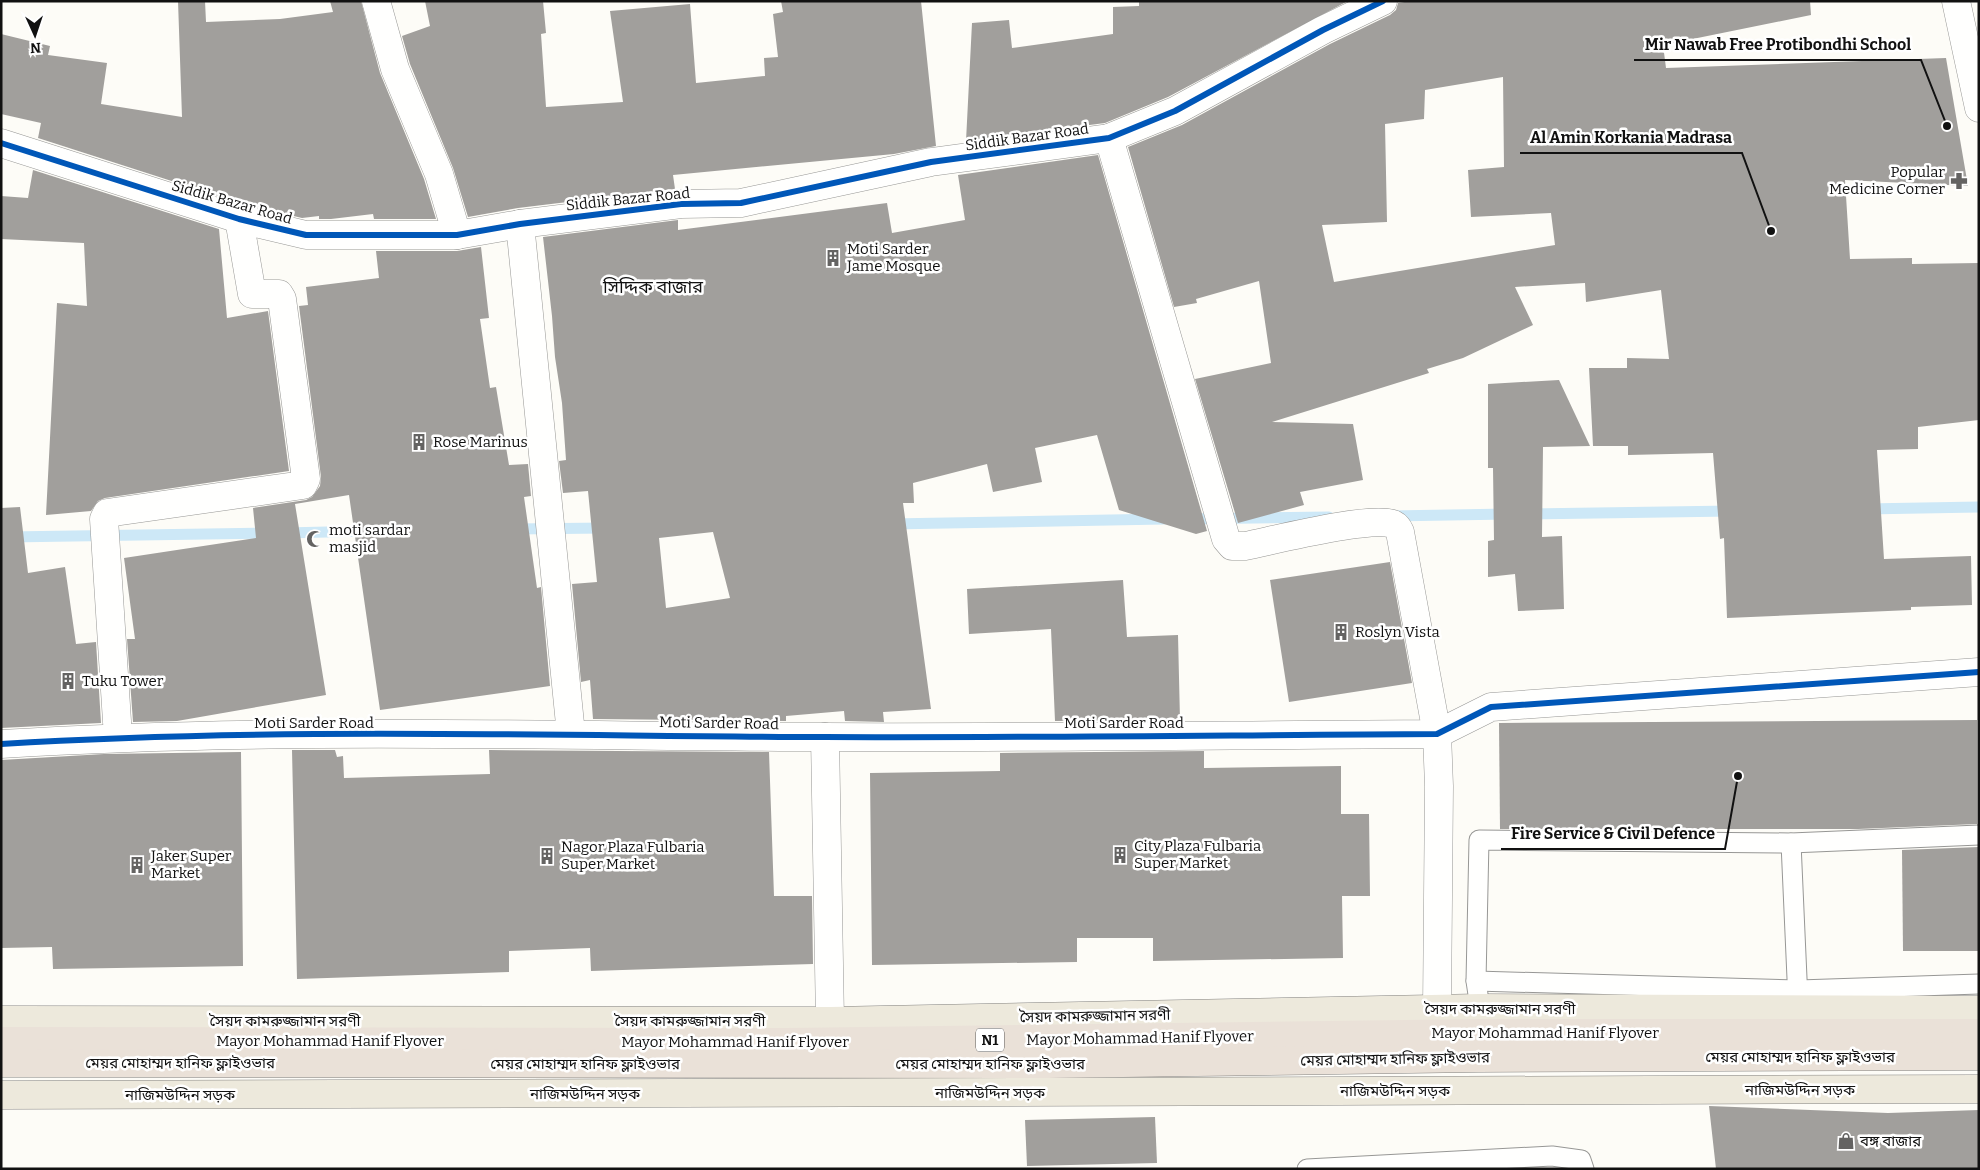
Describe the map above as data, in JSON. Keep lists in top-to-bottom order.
{
  "streets": {
    "highway": ["Mayor Mohammad Hanif Flyover", "N1", "মেয়র মোহাম্মদ হানিফ ফ্লাইওভার"],
    "main road": ["সৈয়দ কামরুজ্জামান সরণী", "নাজিমউদ্দিন সড়ক"],
    "street": ["Siddik Bazar Road", "Moti Sarder Road"]
  },
  "districts": ["সিদ্দিক বাজার"],
  "places": {
    "other": ["Mir Nawab Free Protibondhi School", "Al Amin Korkania Madrasa", "Fire Service & Civil Defence"],
    "pharmacy": ["Popular Medicine Corner"],
    "building": [
      "Moti Sarder Jame Mosque",
      "Rose Marinus",
      "Roslyn Vista",
      "Tuku Tower",
      "City Plaza Fulbaria Super Market",
      "Nagor Plaza Fulbaria Super Market",
      "Jaker Super Market"
    ],
    "mosque": ["moti sardar masjid"],
    "shop": ["বঙ্গ বাজার"]
  },
  "north": "bottom"
}
